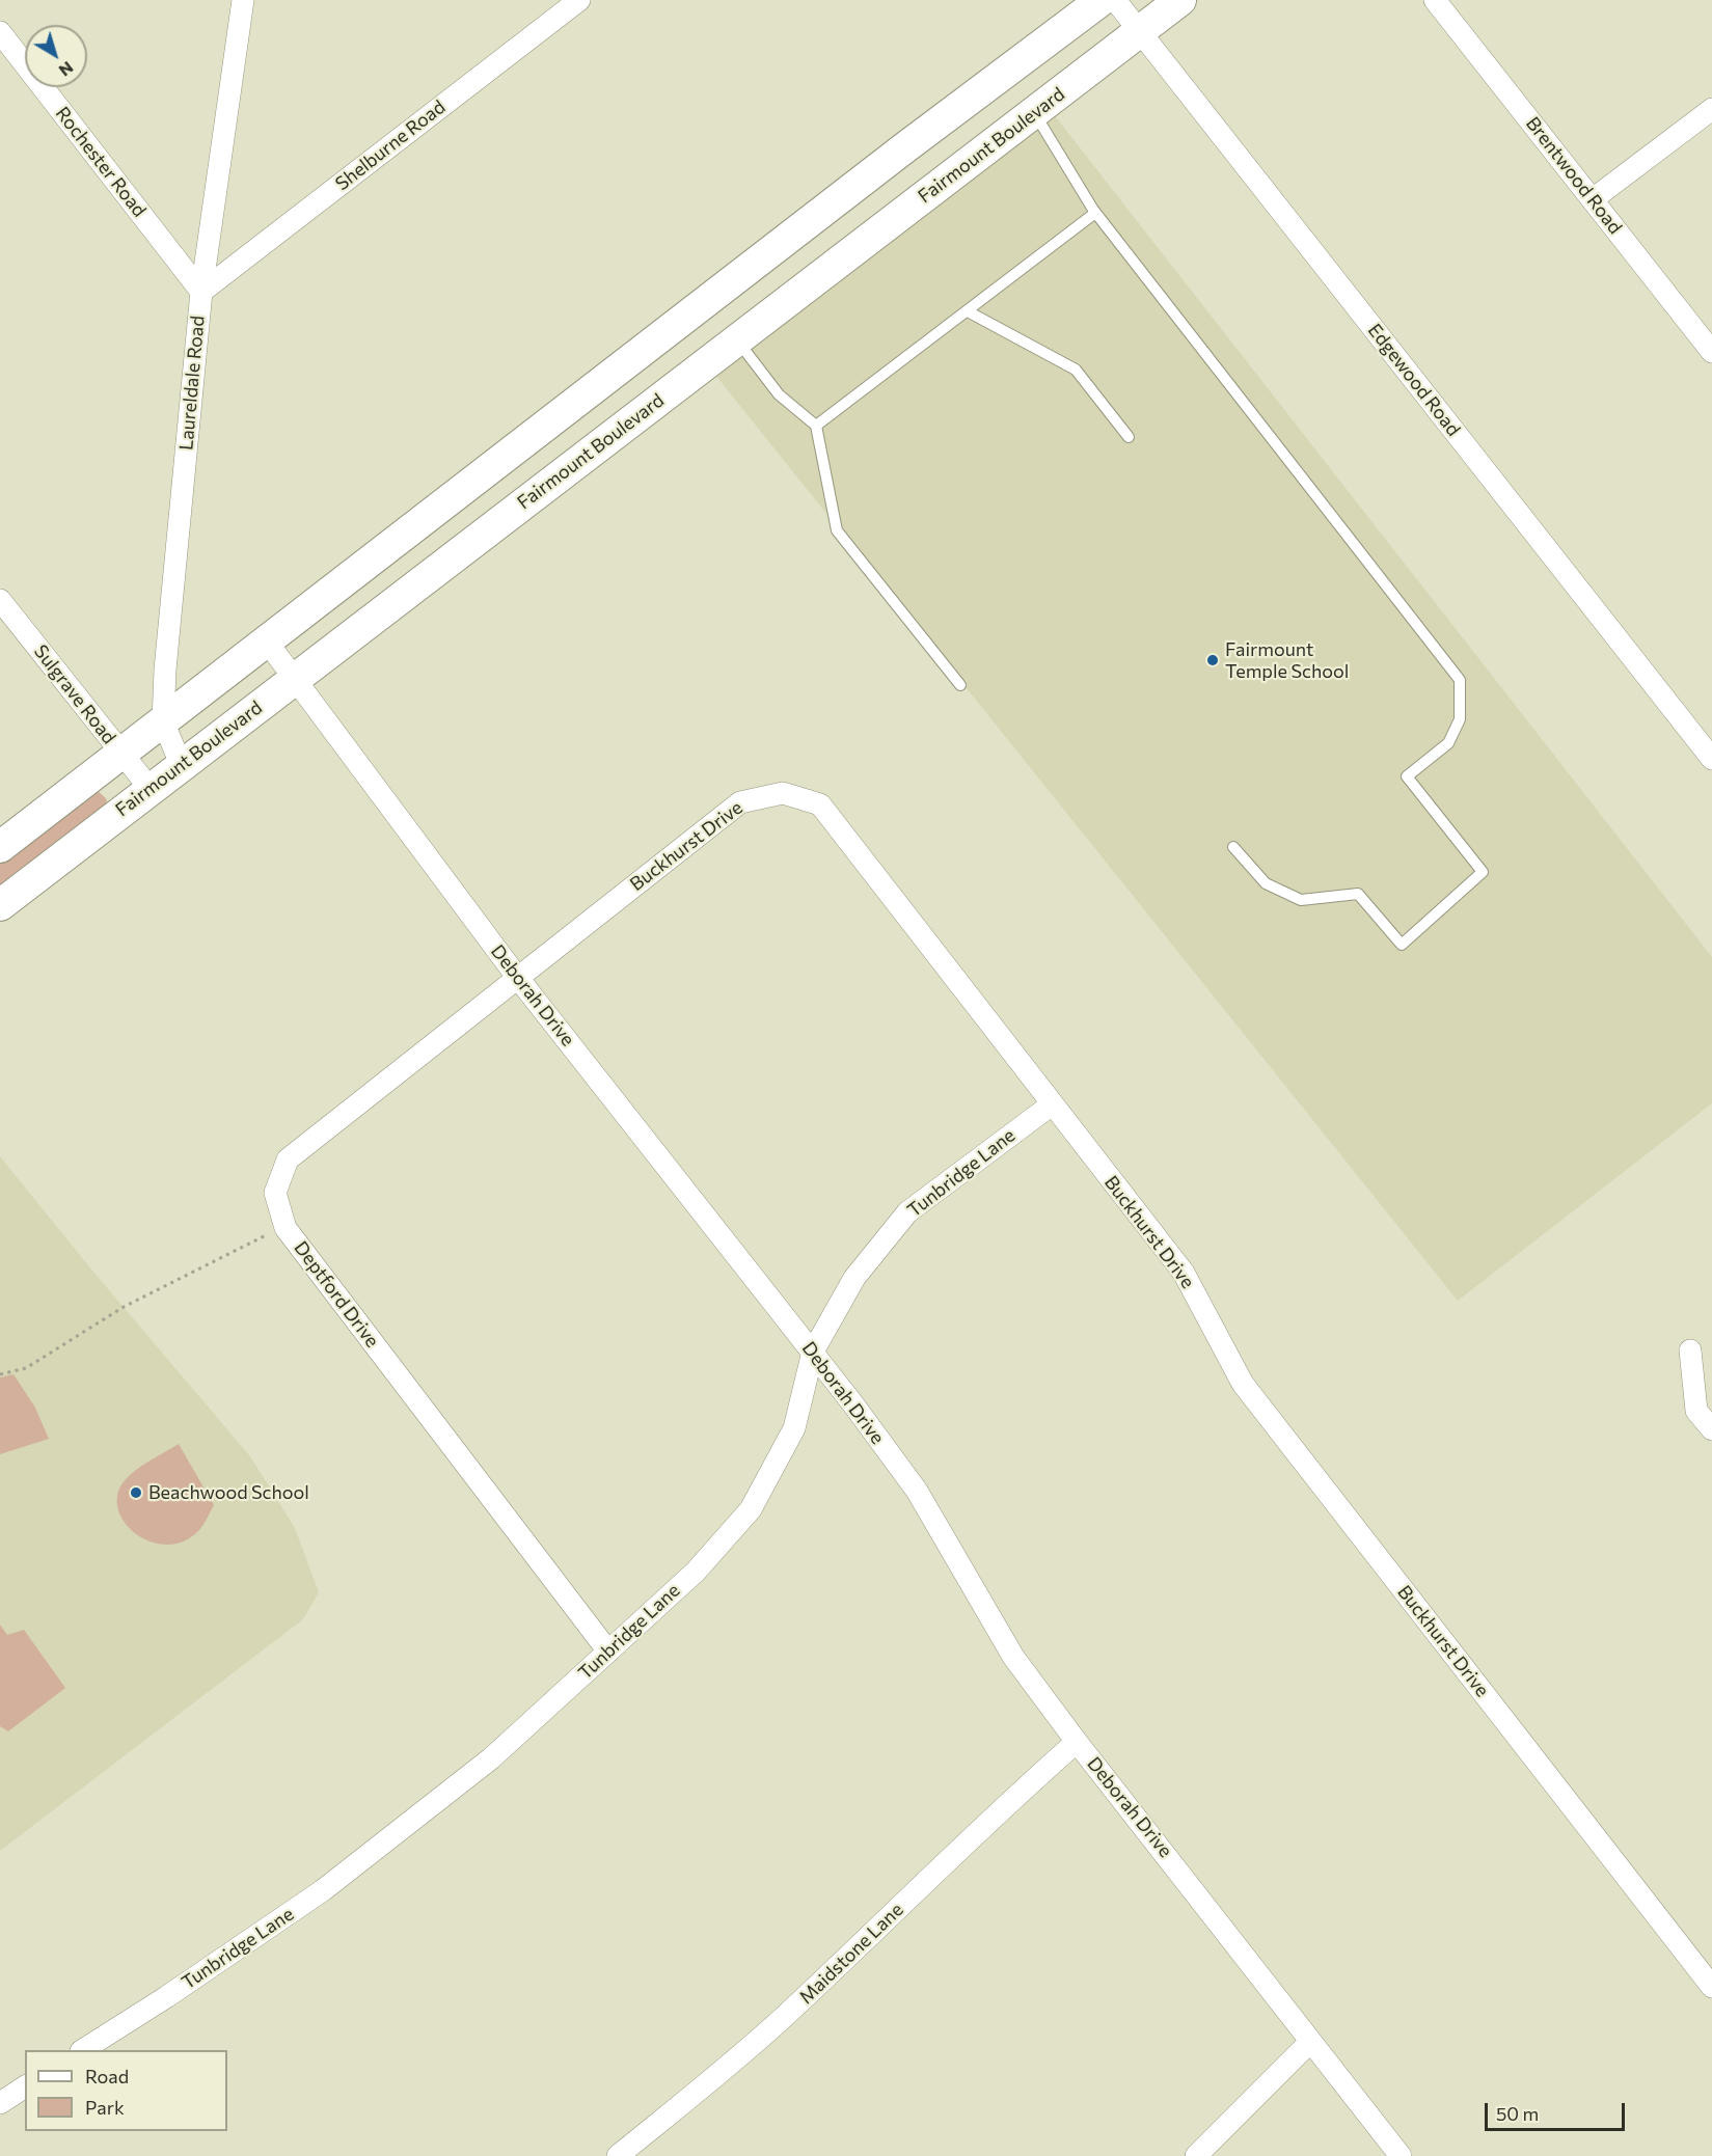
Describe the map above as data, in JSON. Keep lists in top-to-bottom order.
{
  "streets": {
    "main road": ["Fairmount Boulevard"],
    "street": [
      "Shelburne Road",
      "Rochester Road",
      "Brentwood Road",
      "Edgewood Road",
      "Laureldale Road",
      "Sulgrave Road",
      "Buckhurst Drive",
      "Deborah Drive",
      "Tunbridge Lane",
      "Deptford Drive",
      "Maidstone Lane"
    ]
  },
  "crossings": [
    ["Shelburne Road", "Rochester Road"],
    ["Shelburne Road", "Laureldale Road"],
    ["Fairmount Boulevard", "Edgewood Road"],
    ["Fairmount Boulevard", "Laureldale Road"],
    ["Fairmount Boulevard", "Sulgrave Road"],
    ["Fairmount Boulevard", "Deborah Drive"],
    ["Rochester Road", "Laureldale Road"],
    ["Buckhurst Drive", "Deborah Drive"],
    ["Buckhurst Drive", "Tunbridge Lane"],
    ["Buckhurst Drive", "Deptford Drive"],
    ["Deborah Drive", "Tunbridge Lane"],
    ["Deborah Drive", "Deptford Drive"],
    ["Deborah Drive", "Maidstone Lane"],
    ["Tunbridge Lane", "Deptford Drive"]
  ],
  "places": ["Fairmount Temple School", "Beachwood School"],
  "legend": ["Road", "Park"],
  "scale_bar": "50 m",
  "north": "bottom right"
}
